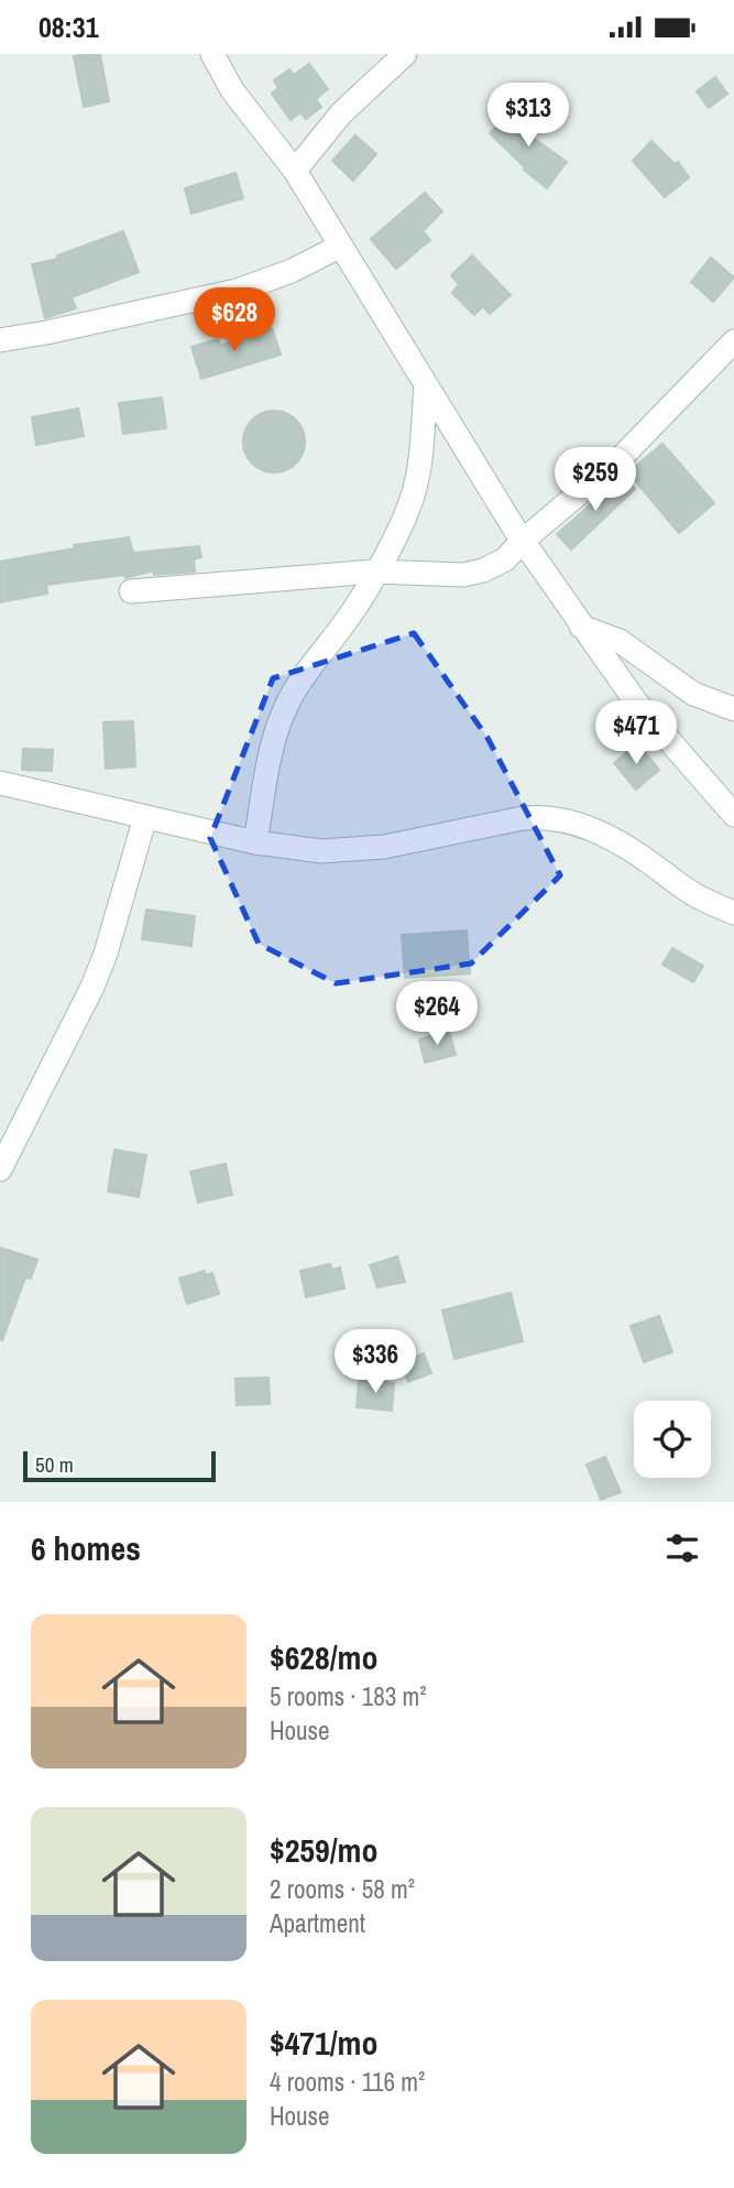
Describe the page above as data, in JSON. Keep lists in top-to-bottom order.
{
  "scale_bar": "50 m",
  "page": {
    "status": "08:31",
    "price": [
      "$313",
      "$628",
      "$259",
      "$471",
      "$264",
      "$336"
    ],
    "scale": "50 m",
    "heading": "6 homes",
    "list": [
      {
        "name": "$628/mo",
        "note": "5 rooms · 183 m² · House"
      },
      {
        "name": "$259/mo",
        "note": "2 rooms · 58 m² · Apartment"
      },
      {
        "name": "$471/mo",
        "note": "4 rooms · 116 m² · House"
      }
    ]
  }
}
